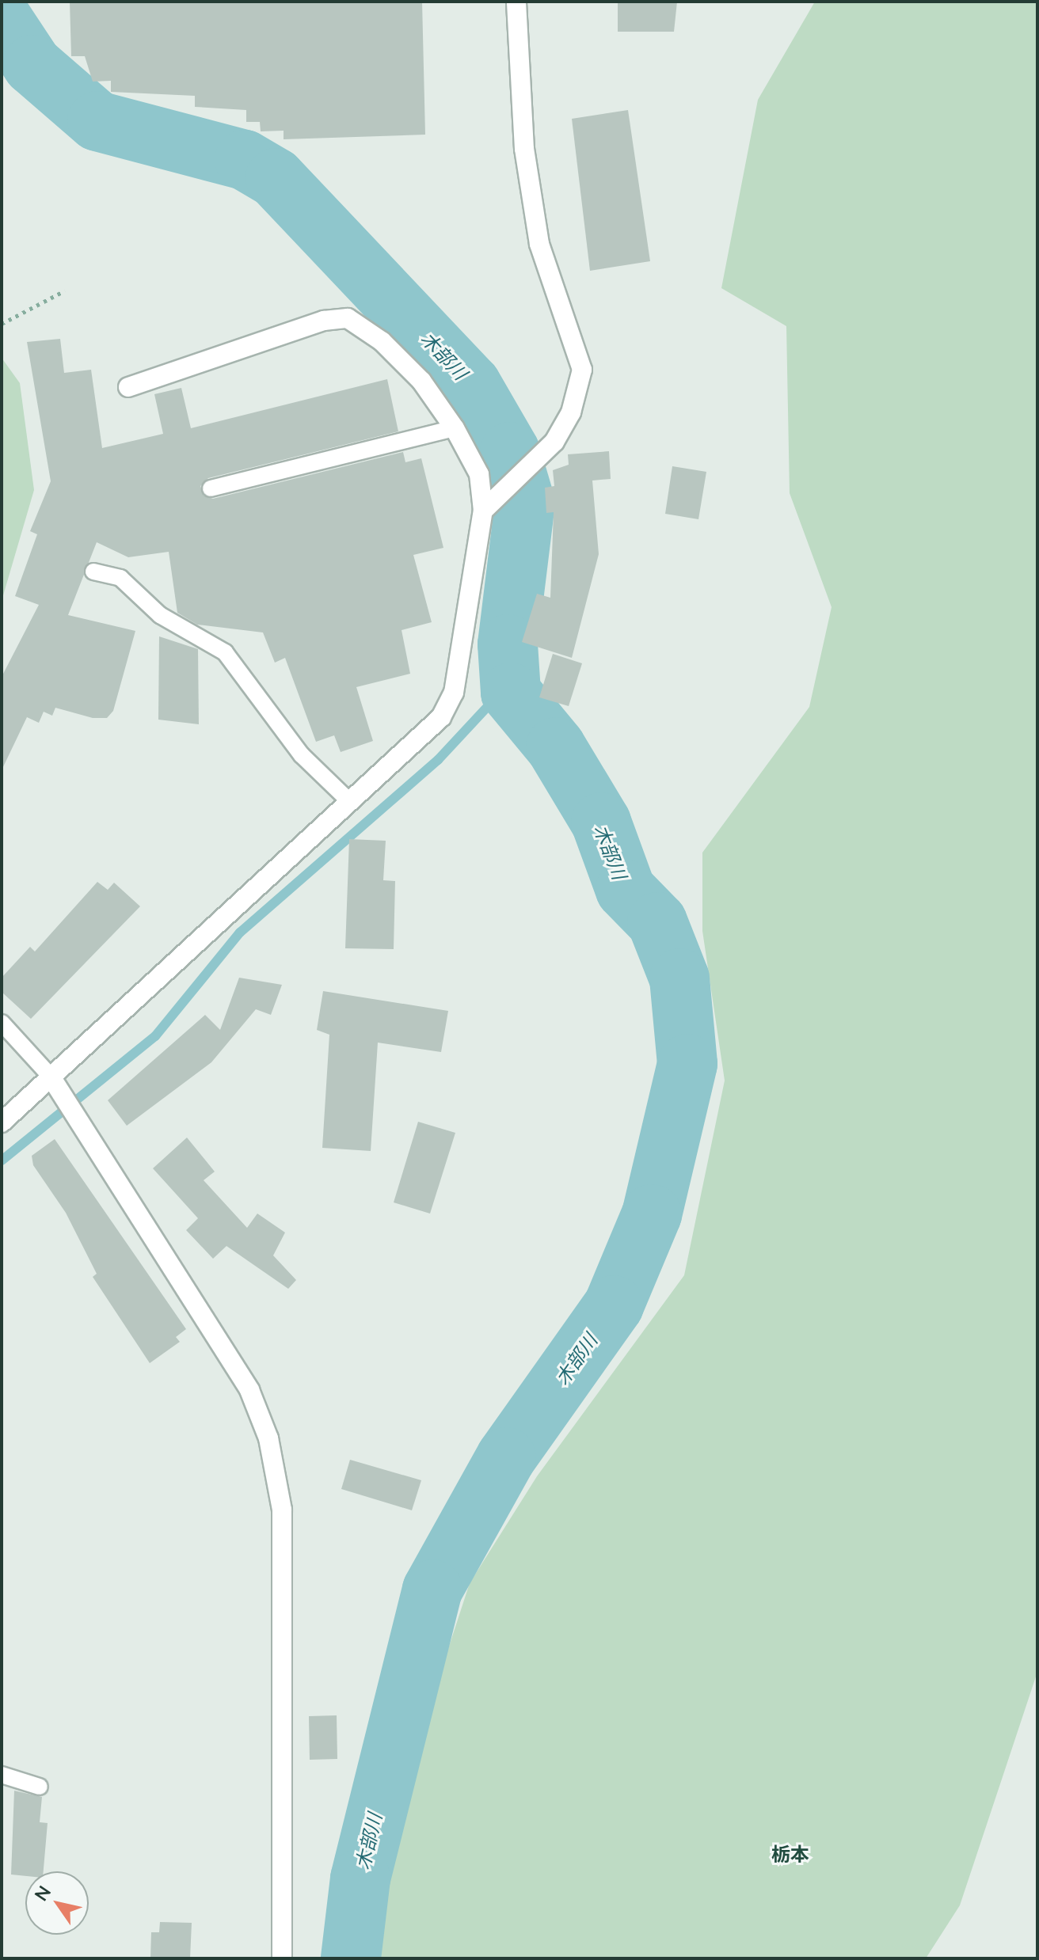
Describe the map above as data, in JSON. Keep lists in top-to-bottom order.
{
  "districts": ["栃本"],
  "water": ["木部川"],
  "north": "top left"
}
